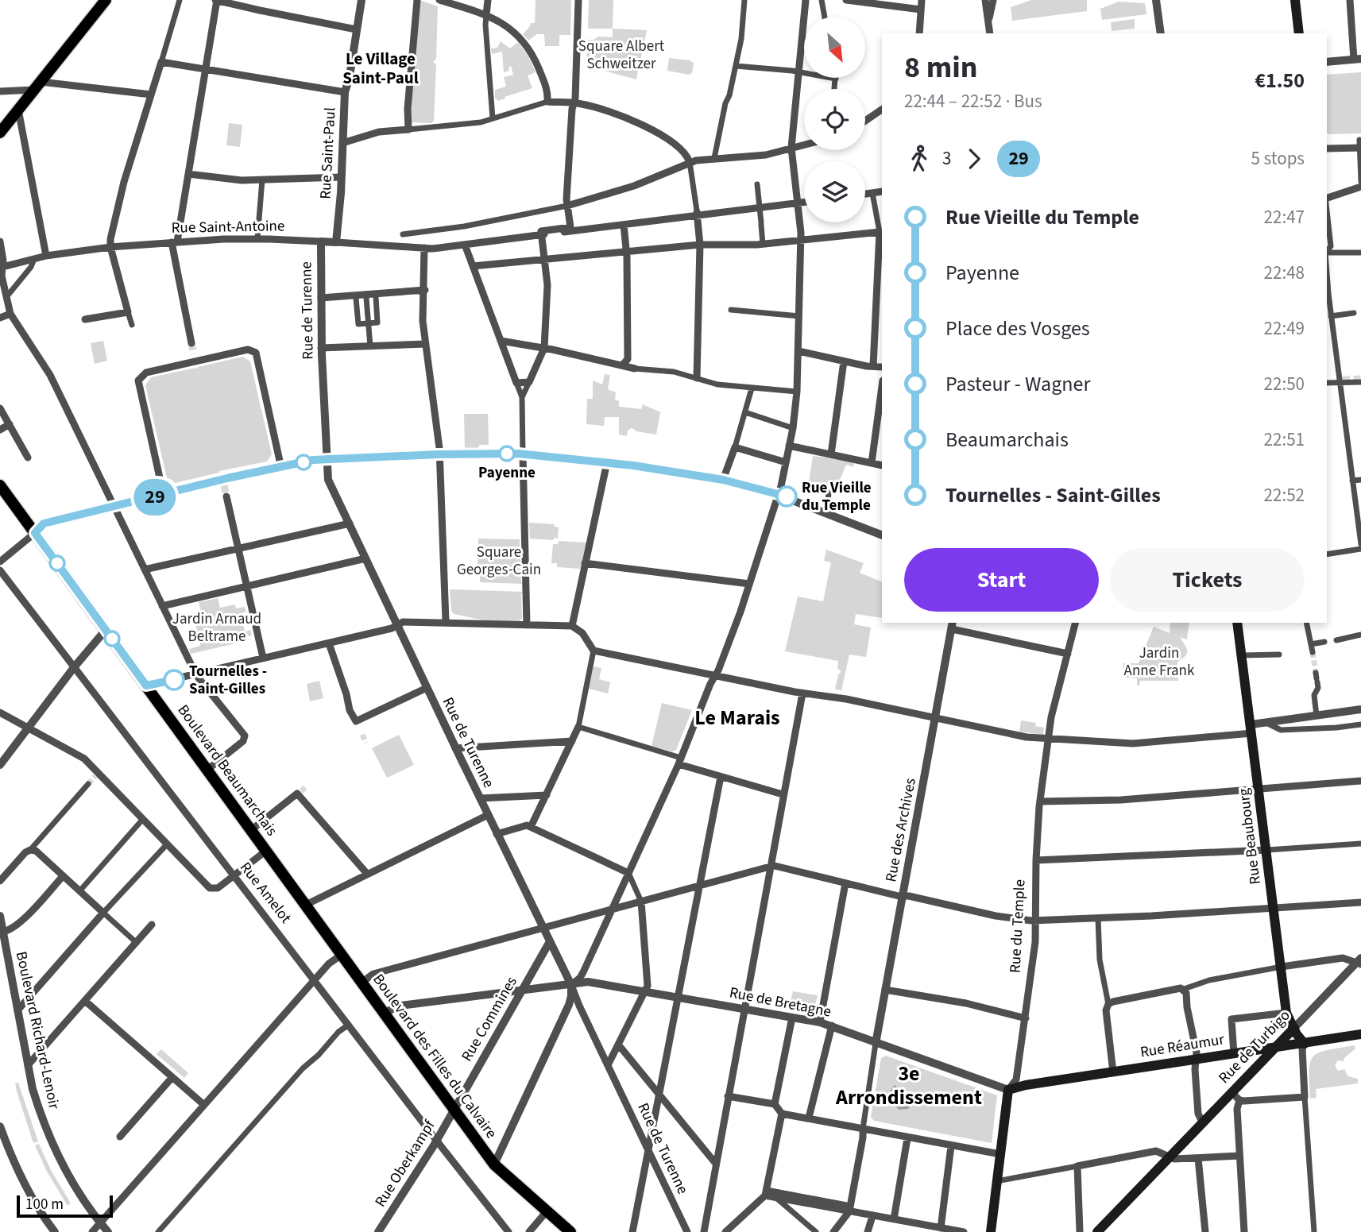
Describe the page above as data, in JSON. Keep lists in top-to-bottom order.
{
  "streets": {
    "main road": [
      "Boulevard Beaumarchais",
      "Rue Beaubourg",
      "Rue du Temple",
      "Rue Réaumur",
      "Rue de Turbigo",
      "Boulevard des Filles du Calvaire"
    ],
    "street": [
      "Rue Saint-Paul",
      "Rue Saint-Antoine",
      "Rue de Turenne",
      "Rue des Archives",
      "Rue Amelot",
      "Rue de Bretagne",
      "Rue Commines",
      "Boulevard Richard-Lenoir",
      "Rue Oberkampf"
    ]
  },
  "crossings": [
    ["Rue Saint-Paul", "Rue Saint-Antoine"],
    ["Rue Saint-Antoine", "Rue de Turenne"],
    ["Rue de Turenne", "Rue de Bretagne"],
    ["Rue de Turenne", "Rue Commines"],
    ["Boulevard Beaumarchais", "Boulevard des Filles du Calvaire"],
    ["Rue des Archives", "Rue de Bretagne"],
    ["Rue Beaubourg", "Rue Réaumur"],
    ["Rue Beaubourg", "Rue de Turbigo"],
    ["Rue Amelot", "Rue Oberkampf"],
    ["Rue du Temple", "Rue de Bretagne"],
    ["Rue du Temple", "Rue Réaumur"],
    ["Rue de Bretagne", "Rue Commines"],
    ["Rue de Bretagne", "Rue Réaumur"],
    ["Rue de Bretagne", "Boulevard des Filles du Calvaire"],
    ["Rue Commines", "Boulevard des Filles du Calvaire"],
    ["Rue Commines", "Rue Oberkampf"],
    ["Rue Réaumur", "Rue de Turbigo"],
    ["Boulevard des Filles du Calvaire", "Rue Oberkampf"]
  ],
  "districts": ["Le Village Saint-Paul", "Le Marais", "3e Arrondissement"],
  "parks": [
    "Square Albert Schweitzer",
    "Square Georges-Cain",
    "Jardin Arnaud Beltrame",
    "Jardin Anne Frank"
  ],
  "places": ["Payenne", "Rue Vieille du Temple", "Tournelles - Saint-Gilles"],
  "lines": ["bus line 29"],
  "scale_bar": "100 m",
  "north": "bottom right",
  "page": {
    "on_map": "29",
    "heading": ["8 min", "22:44 – 22:52 · Bus", "€1.50"],
    "legs": ["3", "29", "5 stops"],
    "list": [
      {
        "name": "Rue Vieille du Temple",
        "value": "22:47"
      },
      {
        "name": "Payenne",
        "value": "22:48"
      },
      {
        "name": "Place des Vosges",
        "value": "22:49"
      },
      {
        "name": "Pasteur - Wagner",
        "value": "22:50"
      },
      {
        "name": "Beaumarchais",
        "value": "22:51"
      },
      {
        "name": "Tournelles - Saint-Gilles",
        "value": "22:52"
      }
    ],
    "buttons": ["Start", "Tickets"],
    "scale": "100 m"
  }
}
